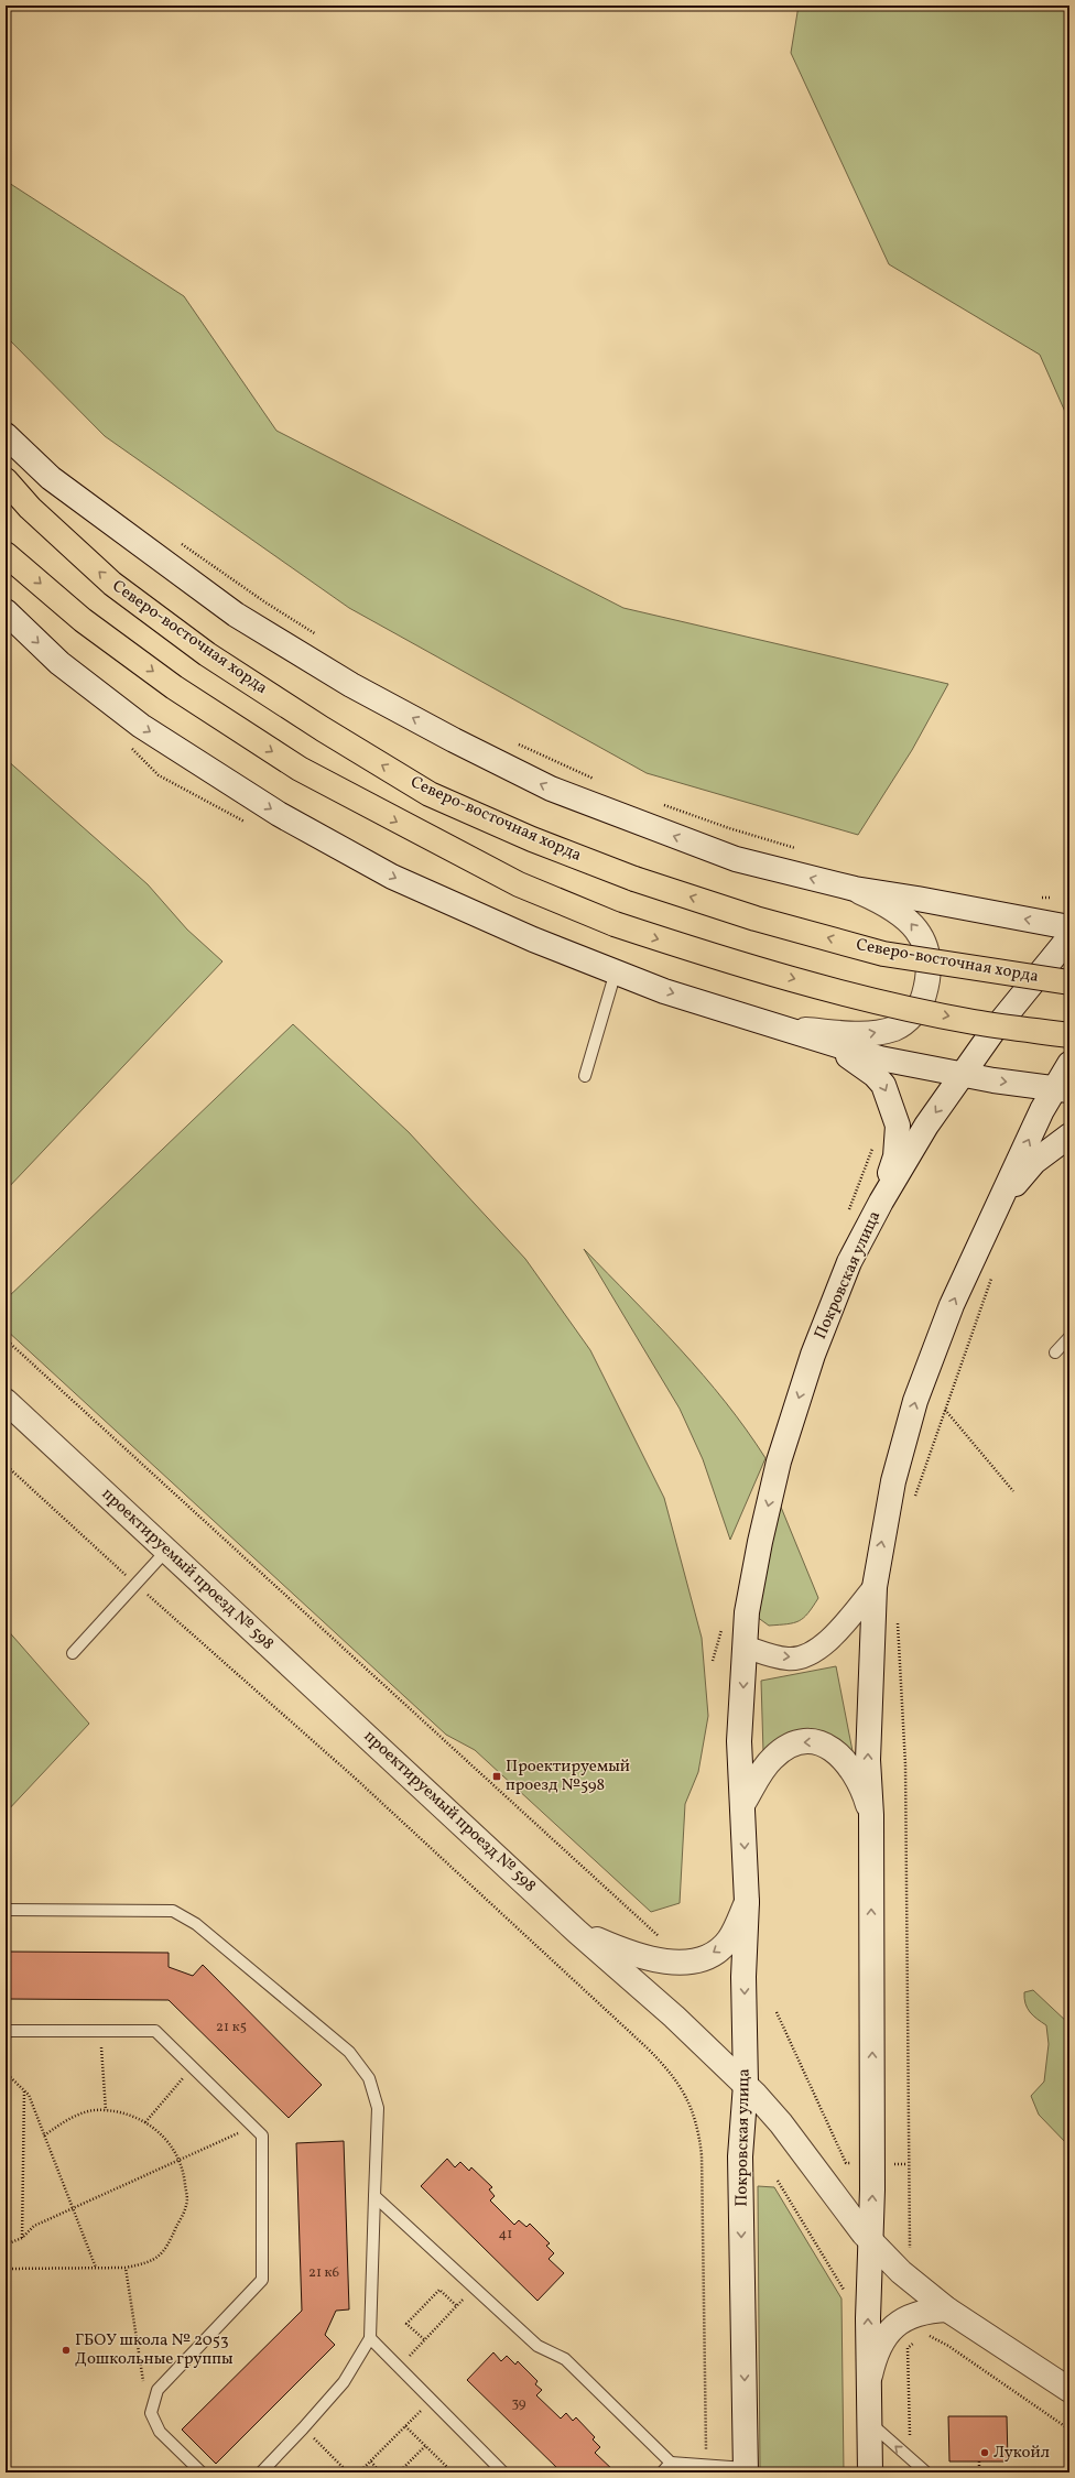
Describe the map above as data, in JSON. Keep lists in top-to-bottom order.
{
  "streets": {
    "highway": ["Северо-восточная хорда"],
    "main road": ["Покровская улица", "проектируемый проезд № 598"]
  },
  "crossings": [
    ["Покровская улица", "проектируемый проезд № 598"]
  ],
  "places": {
    "transit": ["Проектируемый проезд №598"],
    "other": ["ГБОУ школа № 2053 Дошкольные группы", "Лукойл"]
  },
  "house_numbers": [
    "21 к5",
    "41",
    "21 к6",
    "39"
  ]
}
